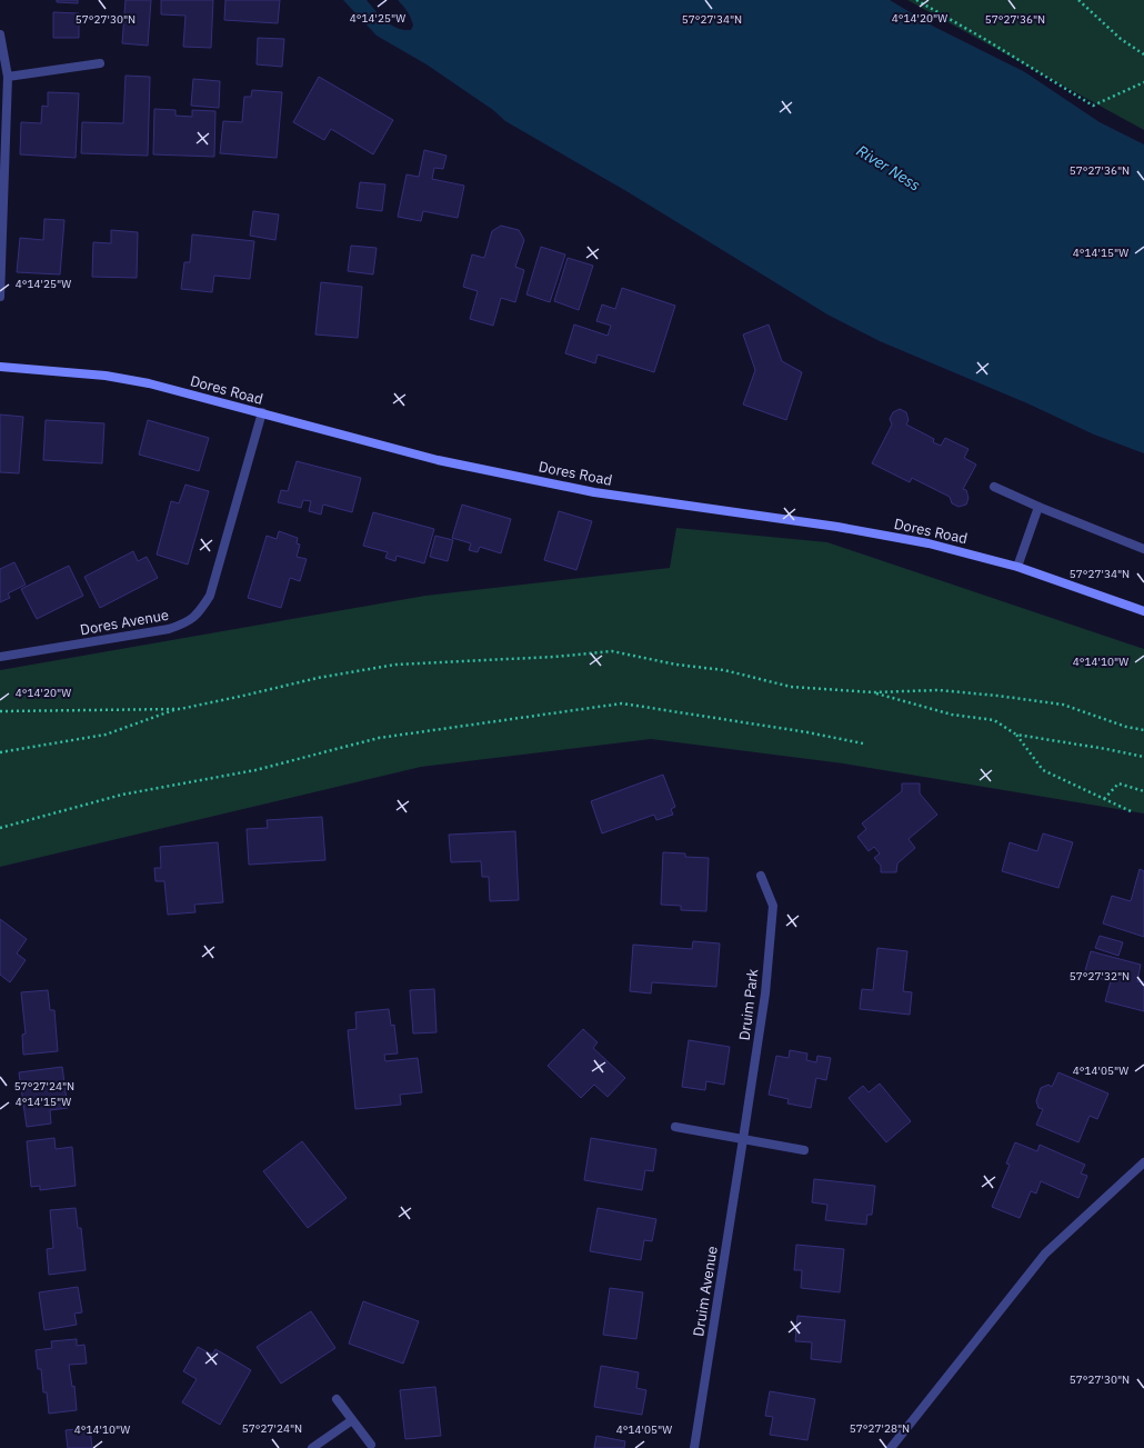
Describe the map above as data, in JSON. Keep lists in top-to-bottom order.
{
  "streets": {
    "main road": ["Dores Road"],
    "street": ["Dores Avenue", "Druim Park", "Druim Avenue"]
  },
  "crossings": [
    ["Dores Road", "Dores Avenue"],
    ["Druim Park", "Druim Avenue"]
  ],
  "water": ["River Ness"],
  "coordinates": [
    "4°14'25\"W",
    "4°14'20\"W",
    "57°27'30\"N",
    "57°27'34\"N",
    "57°27'36\"N",
    "4°14'15\"W",
    "4°14'10\"W",
    "57°27'32\"N",
    "4°14'05\"W",
    "57°27'24\"N",
    "57°27'28\"N"
  ]
}
